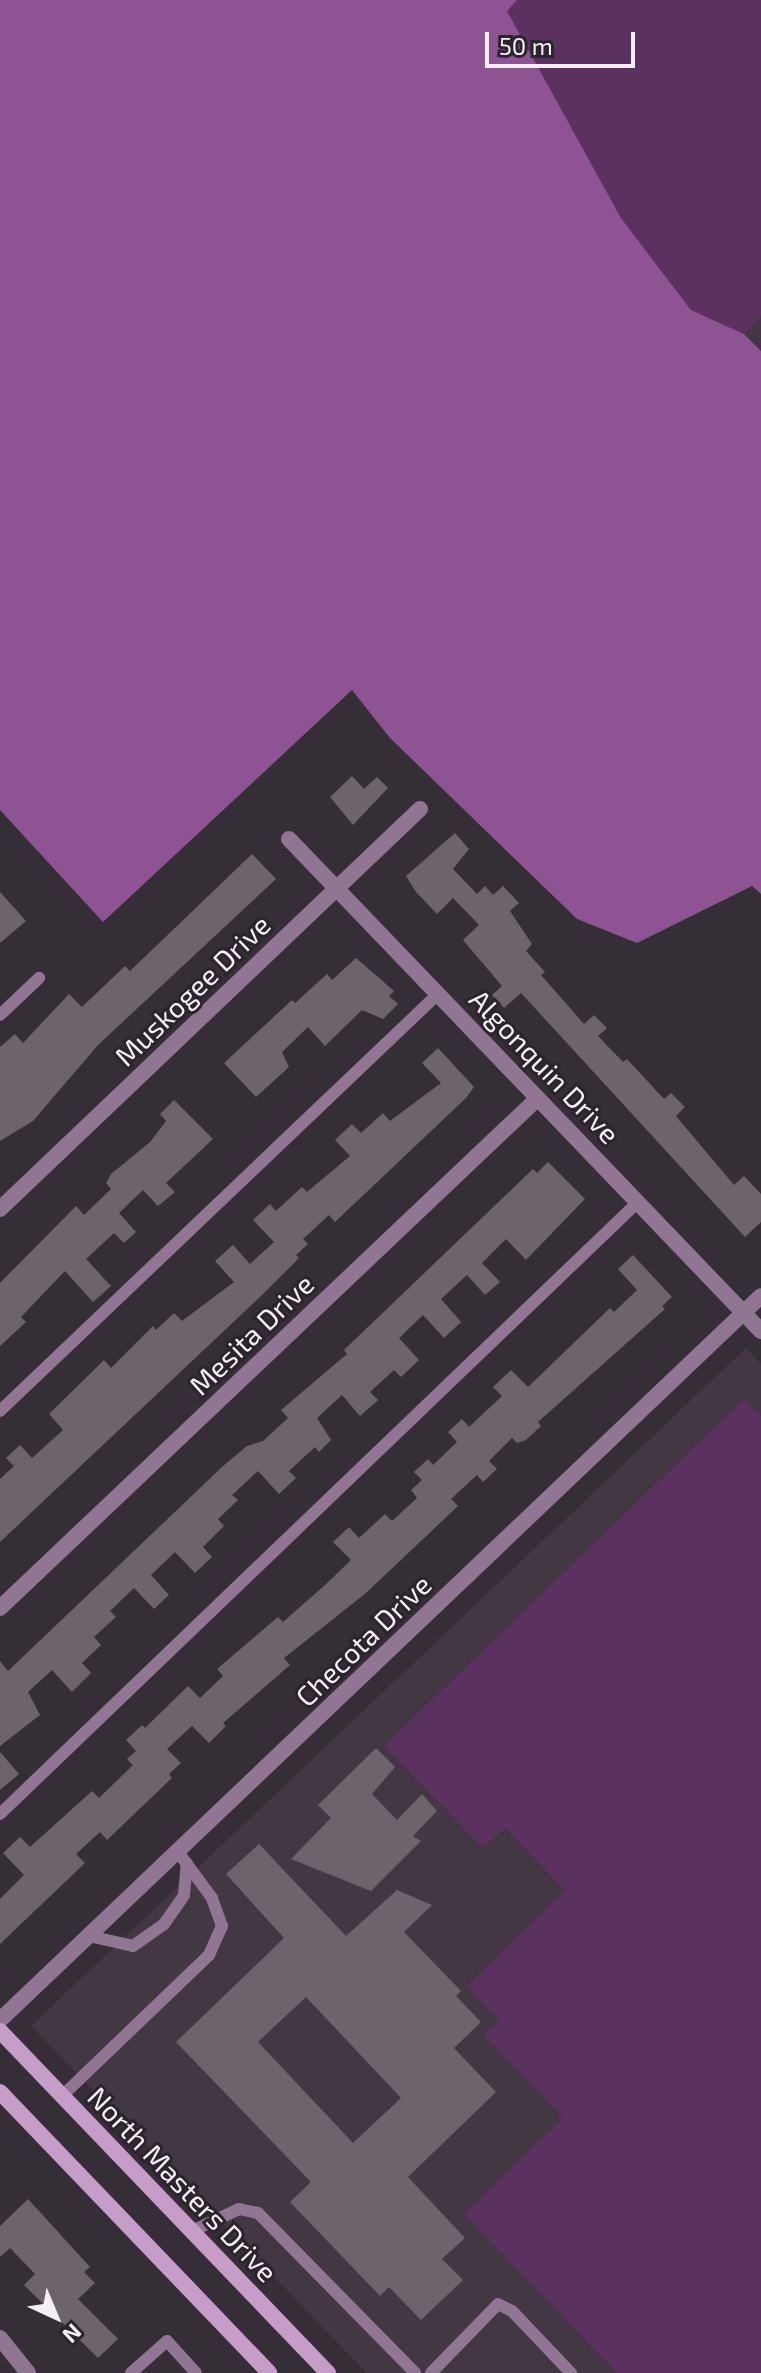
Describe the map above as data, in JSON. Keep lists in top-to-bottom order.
{
  "streets": {
    "main road": ["North Masters Drive"],
    "street": [
      "Muskogee Drive",
      "Algonquin Drive",
      "Mesita Drive",
      "Checota Drive"
    ]
  },
  "crossings": [
    ["Muskogee Drive", "Algonquin Drive"],
    ["Algonquin Drive", "Mesita Drive"],
    ["Algonquin Drive", "Checota Drive"]
  ],
  "scale_bar": "50 m",
  "north": "bottom right"
}
